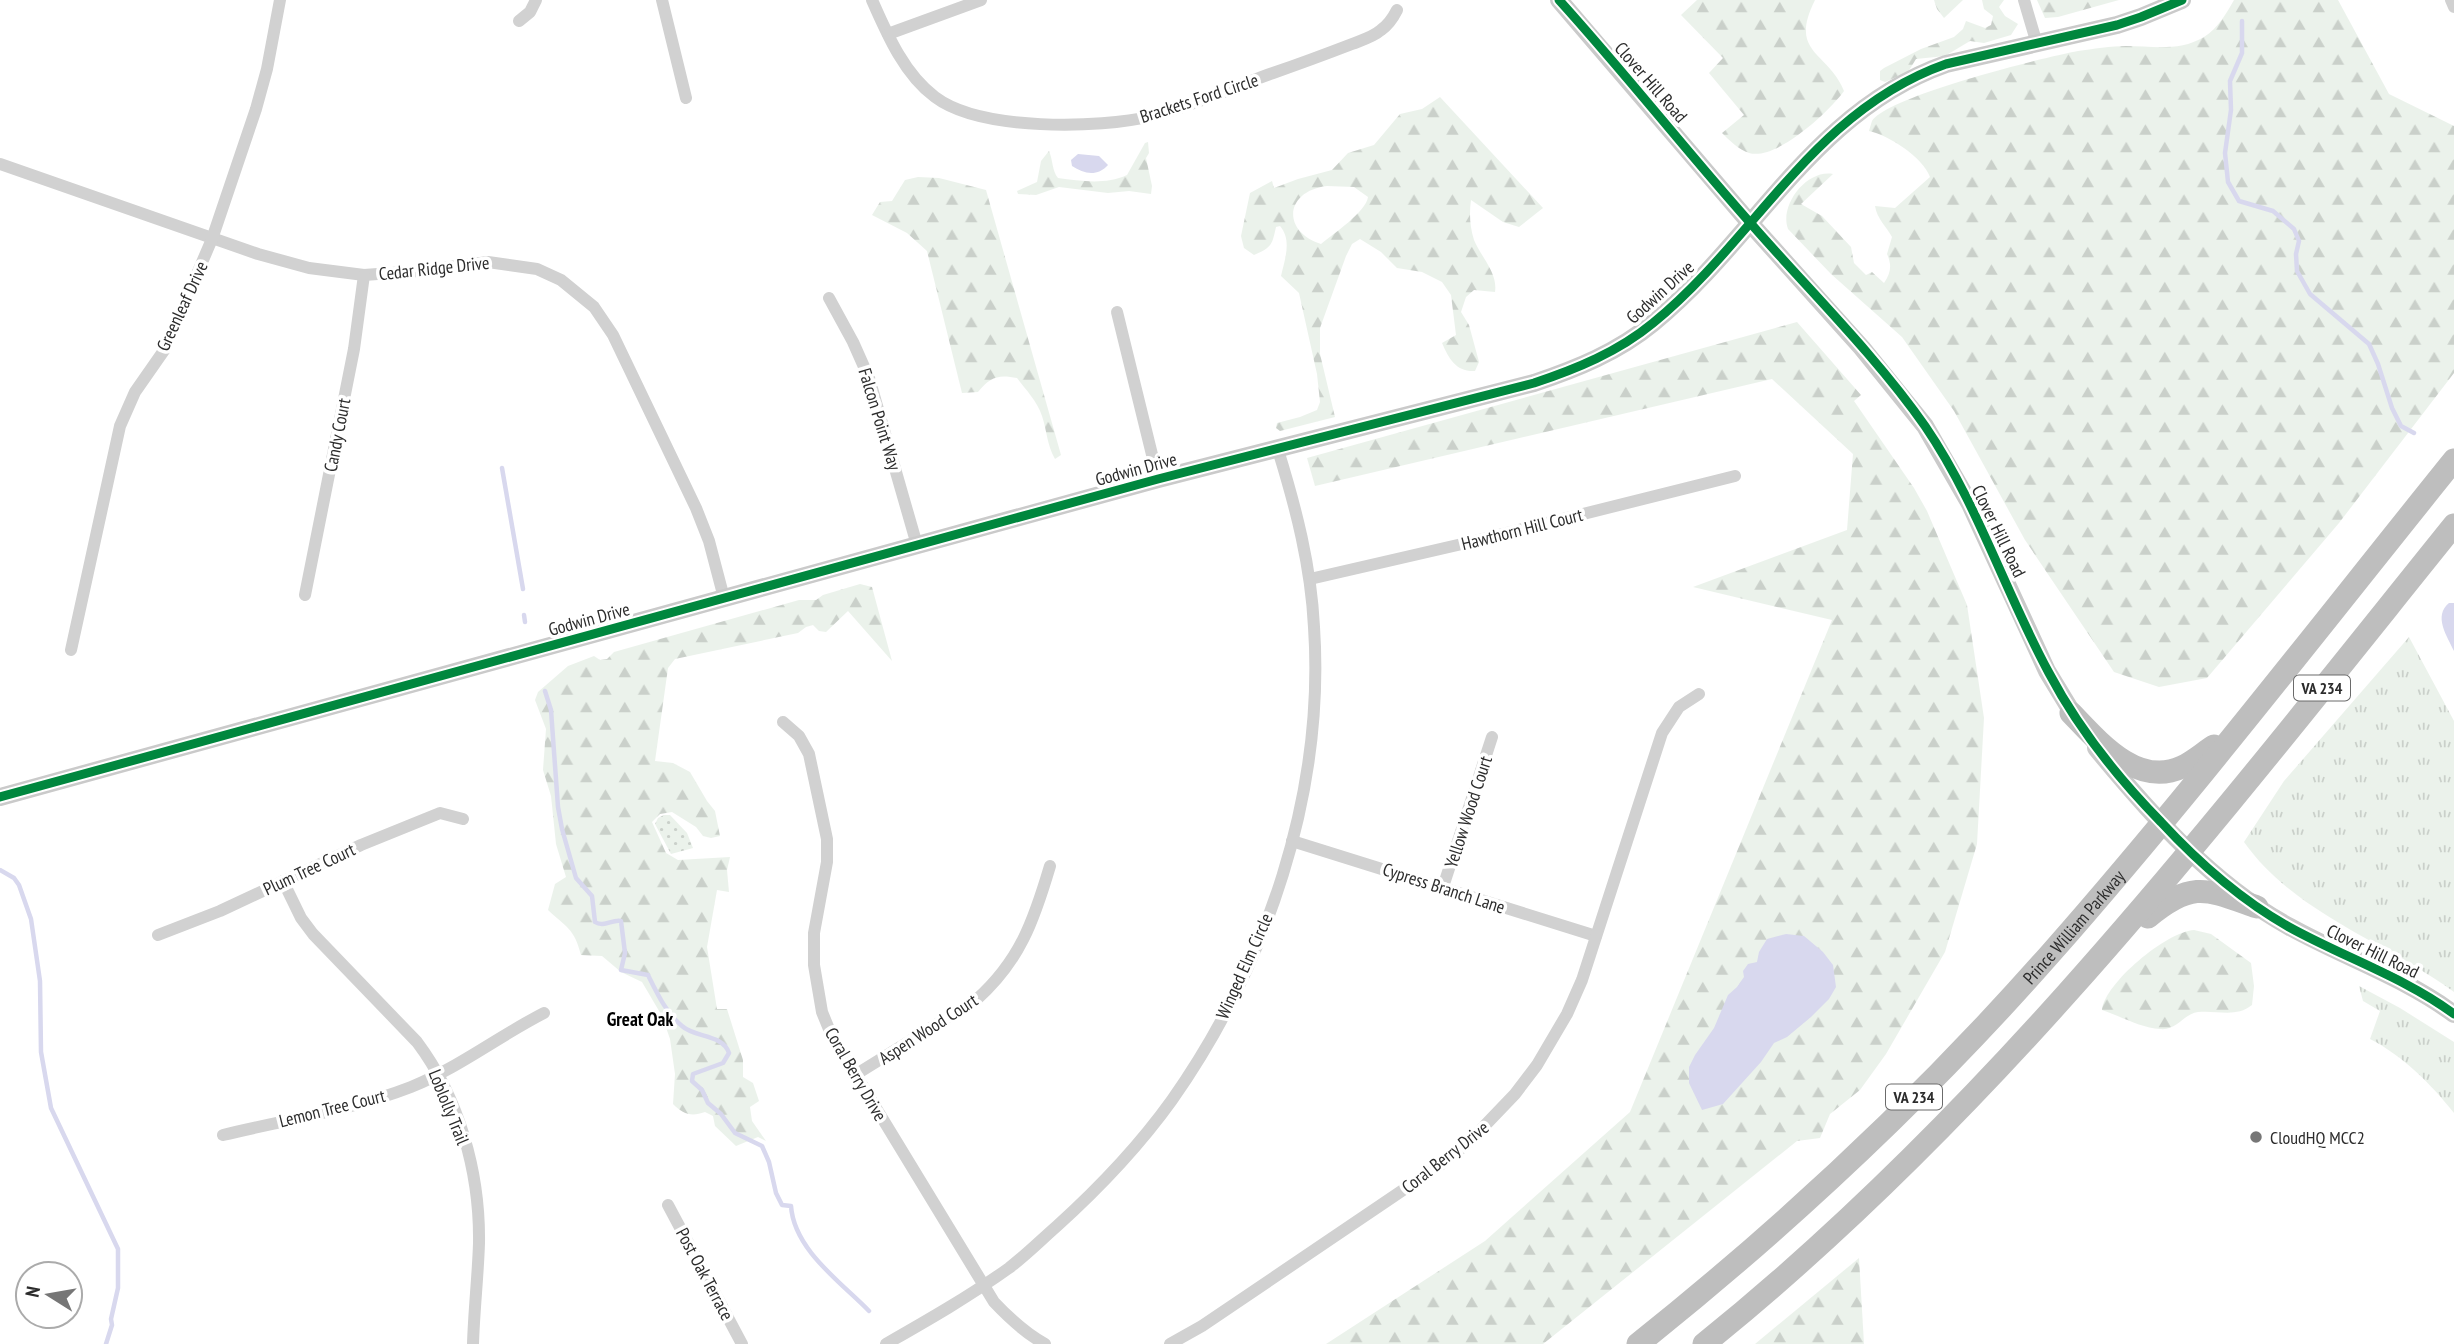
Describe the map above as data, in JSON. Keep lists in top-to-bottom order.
{
  "streets": {
    "highway": ["VA 234", "Prince William Parkway"],
    "street": [
      "Clover Hill Road",
      "Brackets Ford Circle",
      "Cedar Ridge Drive",
      "Godwin Drive",
      "Greenleaf Drive",
      "Falcon Point Way",
      "Candy Court",
      "Hawthorn Hill Court",
      "Yellow Wood Court",
      "Plum Tree Court",
      "Cypress Branch Lane",
      "Winged Elm Circle",
      "Aspen Wood Court",
      "Coral Berry Drive",
      "Loblolly Trail",
      "Lemon Tree Court",
      "Post Oak Terrace"
    ]
  },
  "crossings": [
    ["Clover Hill Road", "Godwin Drive"],
    ["Clover Hill Road", "VA 234"],
    ["Clover Hill Road", "Prince William Parkway"],
    ["Cedar Ridge Drive", "Godwin Drive"],
    ["Cedar Ridge Drive", "Greenleaf Drive"],
    ["Cedar Ridge Drive", "Candy Court"],
    ["Godwin Drive", "Falcon Point Way"],
    ["Godwin Drive", "Winged Elm Circle"],
    ["Hawthorn Hill Court", "Winged Elm Circle"],
    ["Yellow Wood Court", "Cypress Branch Lane"],
    ["Plum Tree Court", "Loblolly Trail"],
    ["Cypress Branch Lane", "Winged Elm Circle"],
    ["Cypress Branch Lane", "Coral Berry Drive"],
    ["Winged Elm Circle", "Coral Berry Drive"],
    ["Aspen Wood Court", "Coral Berry Drive"],
    ["Loblolly Trail", "Lemon Tree Court"]
  ],
  "districts": ["Great Oak"],
  "places": ["CloudHQ MCC2"],
  "north": "left"
}
